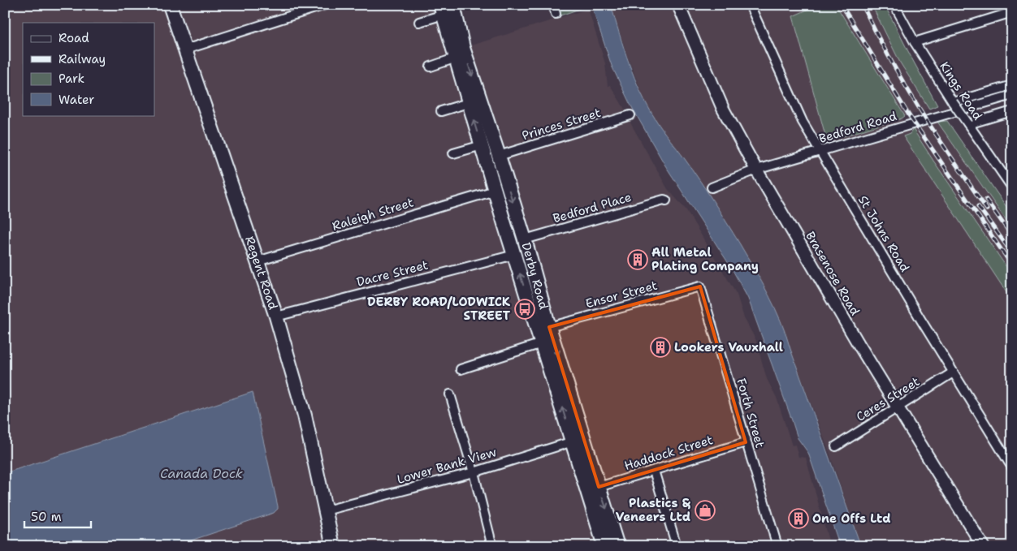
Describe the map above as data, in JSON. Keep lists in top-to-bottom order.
{
  "streets": {
    "main road": ["Regent Road", "Brasenose Road", "Derby Road"],
    "street": [
      "Kings Road",
      "Princes Street",
      "Bedford Road",
      "Bedford Place",
      "Raleigh Street",
      "St Johns Road",
      "Dacre Street",
      "Ensor Street",
      "Ceres Street",
      "Forth Street",
      "Haddock Street",
      "Lower Bank View"
    ]
  },
  "crossings": [
    ["Princes Street", "Derby Road"],
    ["Bedford Road", "St Johns Road"],
    ["Bedford Road", "Brasenose Road"],
    ["Bedford Place", "Derby Road"],
    ["Raleigh Street", "Regent Road"],
    ["Raleigh Street", "Derby Road"],
    ["St Johns Road", "Ceres Street"],
    ["Regent Road", "Dacre Street"],
    ["Regent Road", "Lower Bank View"],
    ["Dacre Street", "Derby Road"],
    ["Brasenose Road", "Ceres Street"],
    ["Derby Road", "Ensor Street"],
    ["Derby Road", "Haddock Street"],
    ["Derby Road", "Lower Bank View"],
    ["Ensor Street", "Forth Street"],
    ["Forth Street", "Haddock Street"]
  ],
  "water": ["Canada Dock"],
  "places": {
    "building": ["All Metal Plating Company", "Lookers Vauxhall", "One Offs Ltd"],
    "bus stop": ["DERBY ROAD/LODWICK STREET"],
    "shop": ["Plastics & Veneers Ltd"]
  },
  "legend": [
    "Road",
    "Railway",
    "Park",
    "Water"
  ],
  "scale_bar": "50 m"
}
